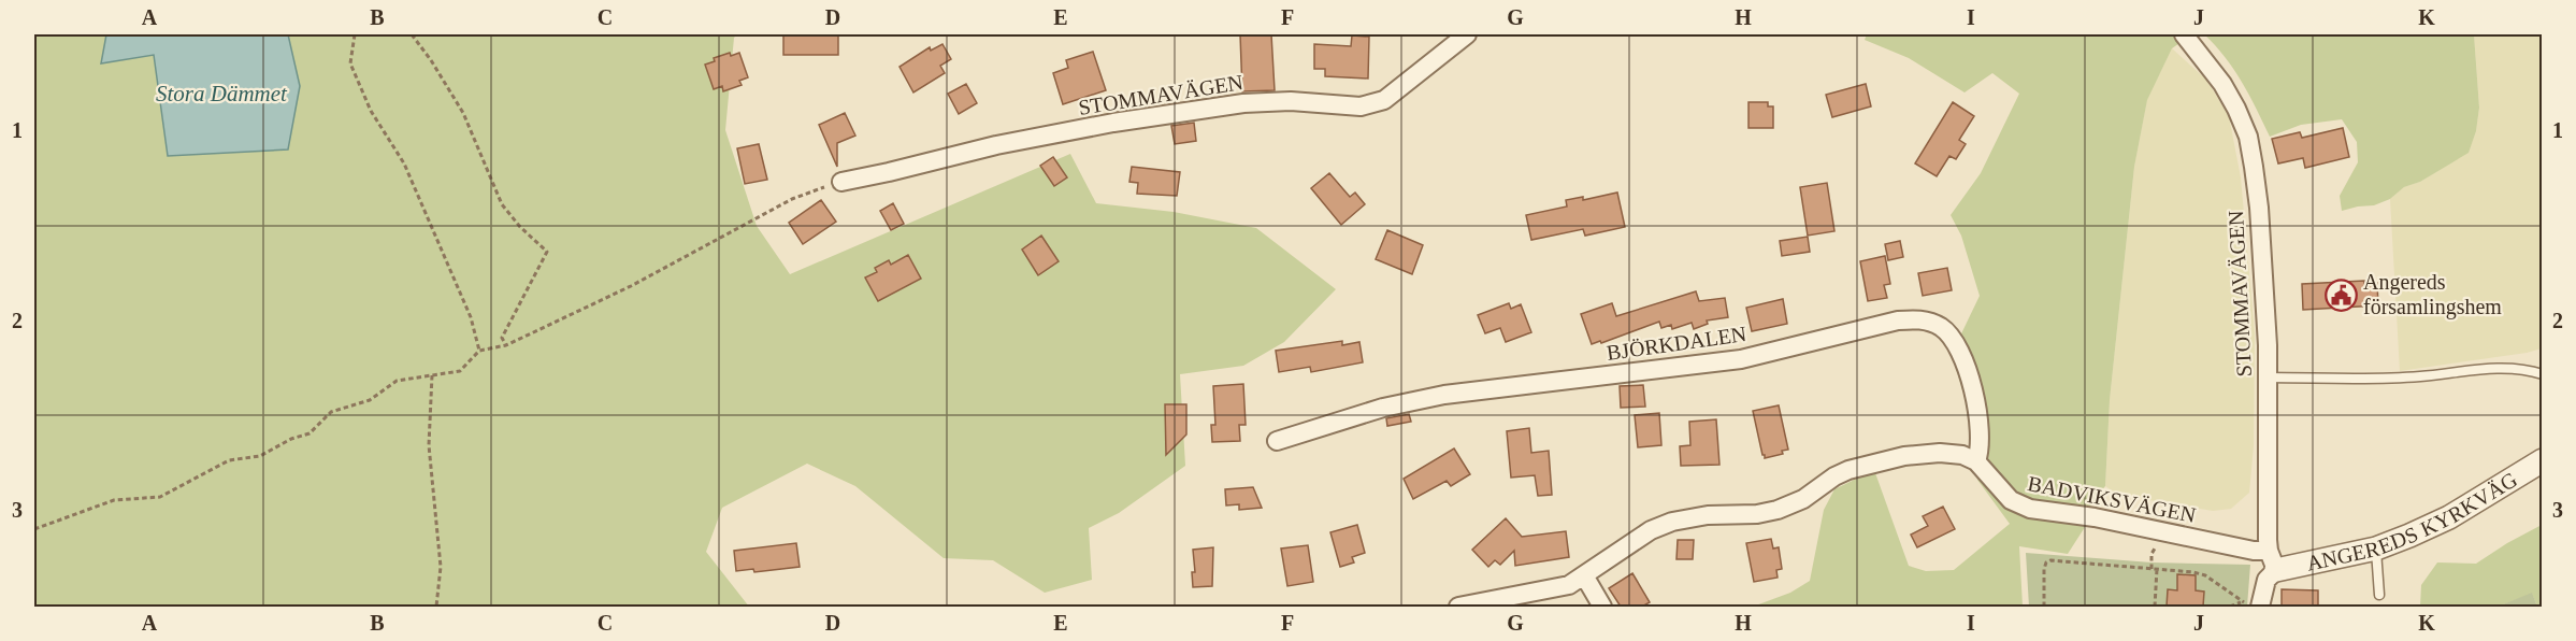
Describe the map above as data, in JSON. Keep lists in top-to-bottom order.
{
  "streets": {
    "street": [
      "STOMMAVÄGEN",
      "BJÖRKDALEN",
      "BADVIKSVÄGEN",
      "ANGEREDS KYRKVÄG"
    ]
  },
  "crossings": [
    ["STOMMAVÄGEN", "BADVIKSVÄGEN"],
    ["STOMMAVÄGEN", "ANGEREDS KYRKVÄG"],
    ["BJÖRKDALEN", "BADVIKSVÄGEN"],
    ["BADVIKSVÄGEN", "ANGEREDS KYRKVÄG"]
  ],
  "water": ["Stora Dämmet"],
  "places": {
    "public building": ["Angereds församlingshem"]
  },
  "grid": {
    "columns": [
      "A",
      "B",
      "C",
      "D",
      "E",
      "F",
      "G",
      "H",
      "I",
      "J",
      "K"
    ],
    "rows": ["1", "2", "3"]
  }
}
